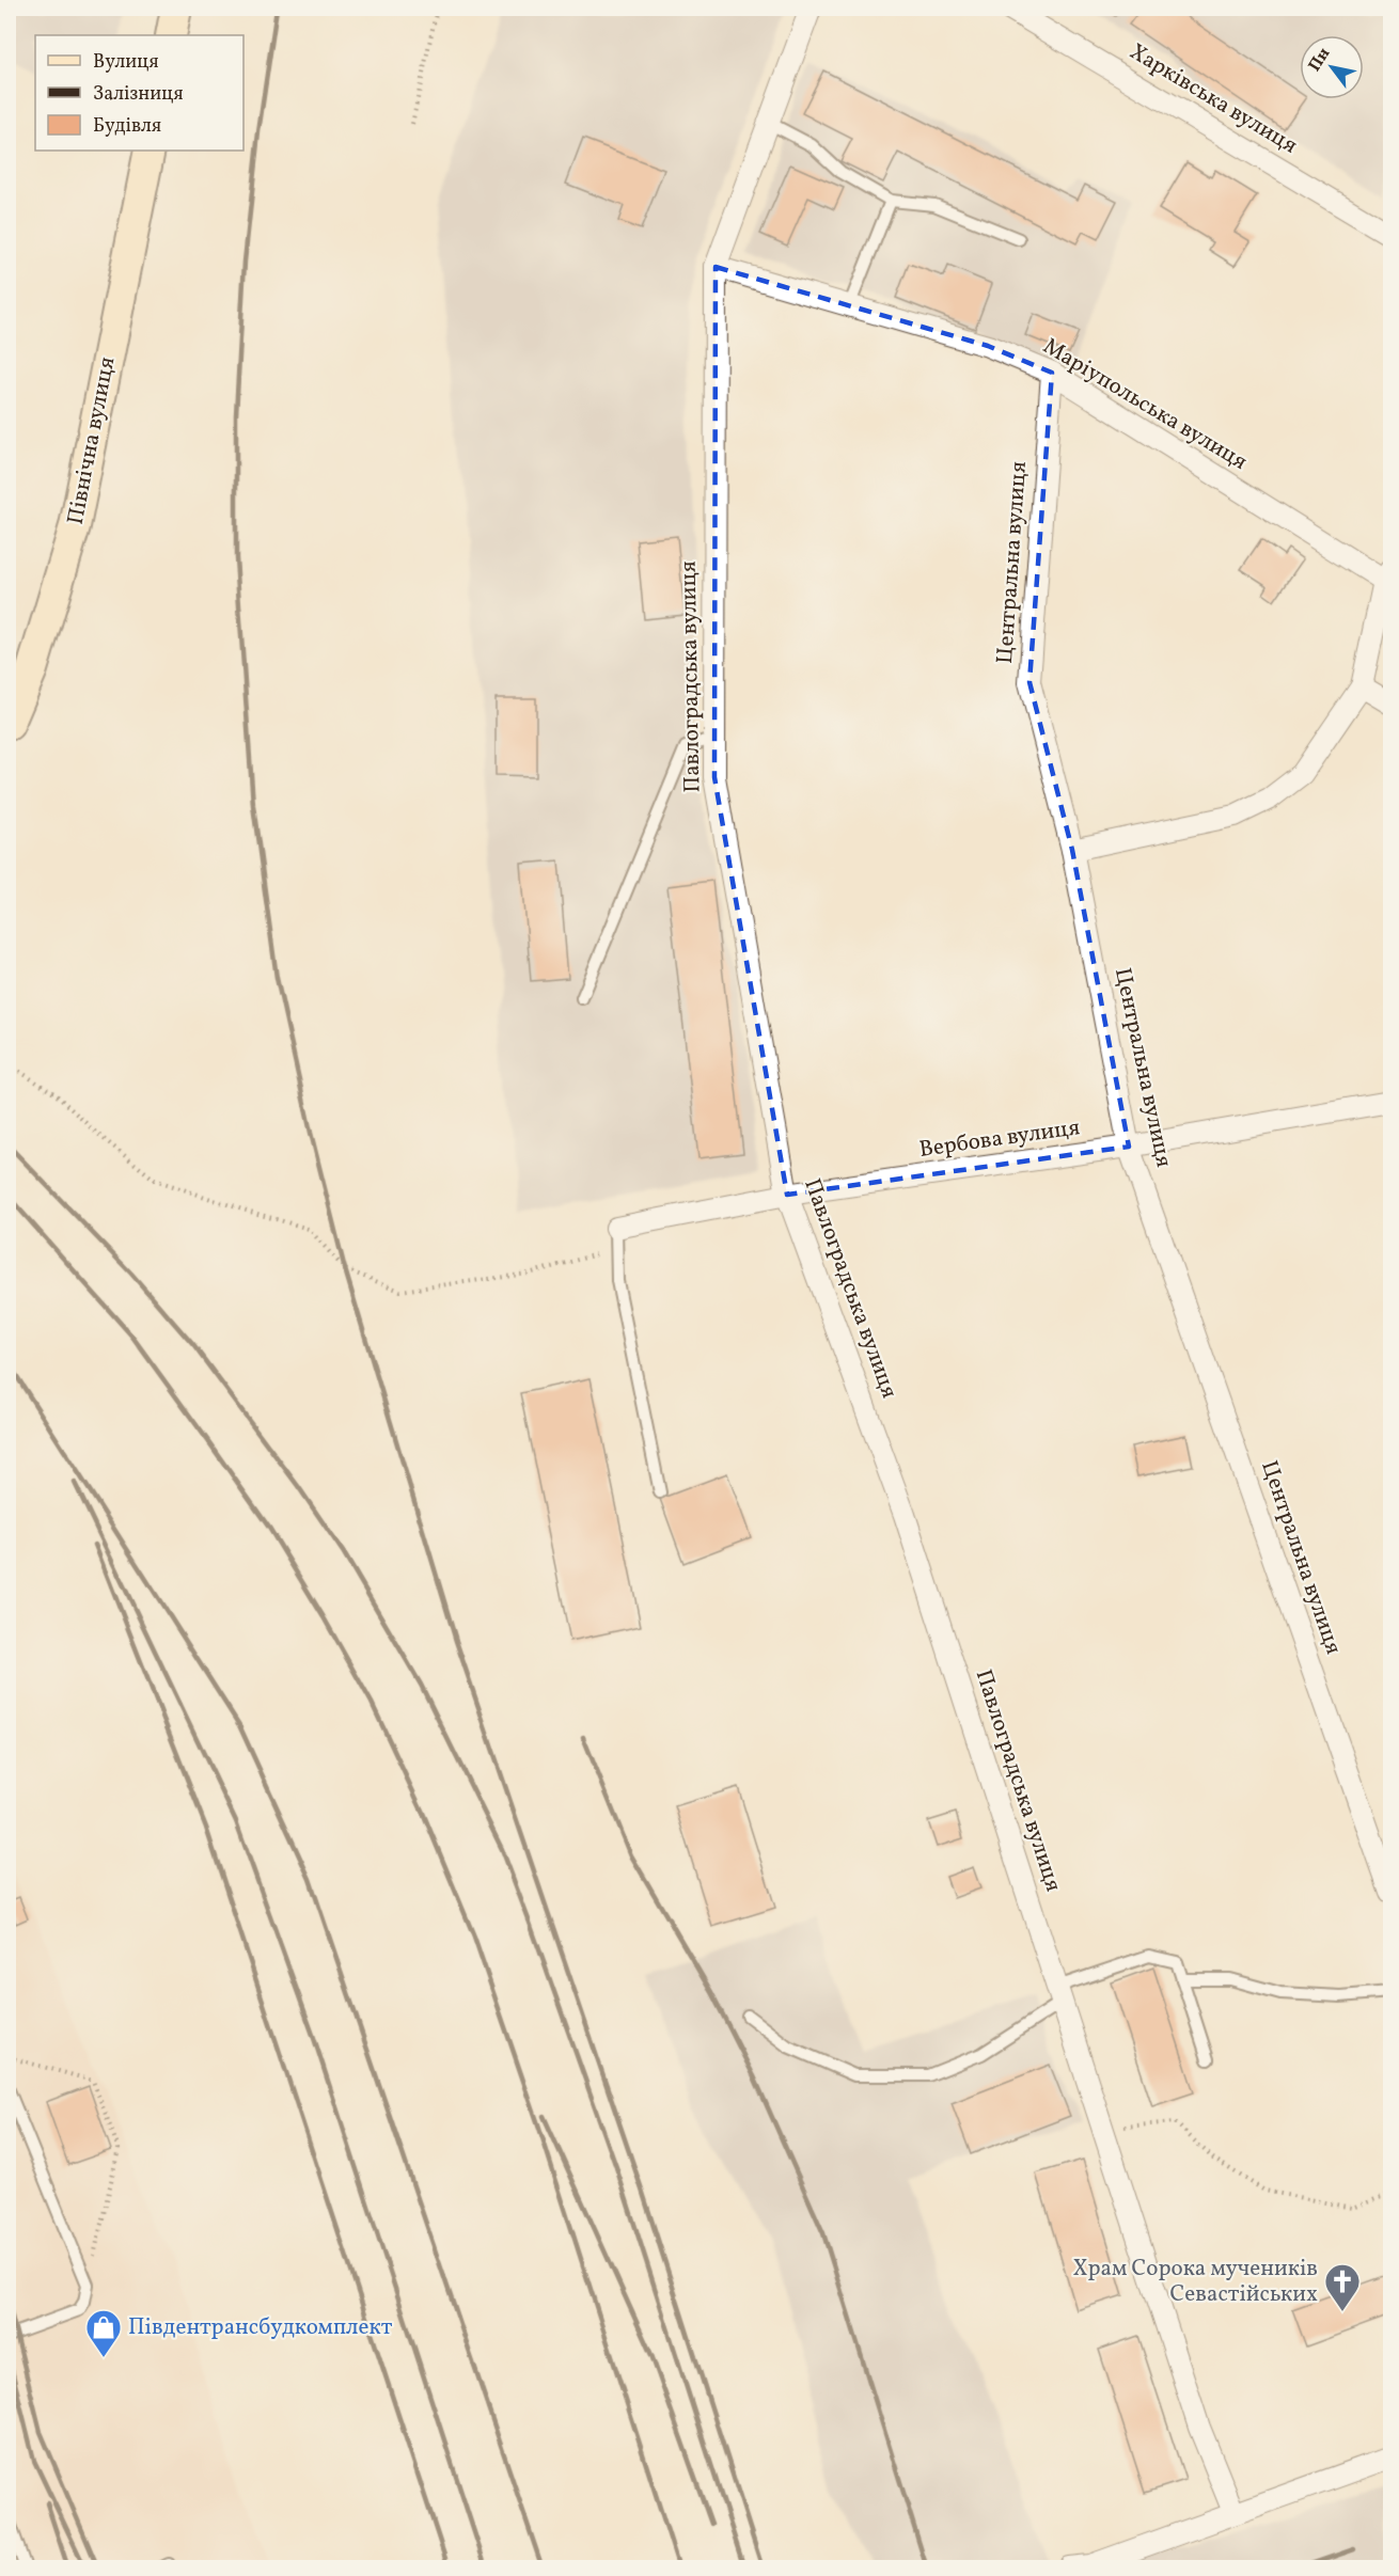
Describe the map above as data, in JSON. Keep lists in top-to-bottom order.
{
  "streets": {
    "street": [
      "Харківська вулиця",
      "Маріупольська вулиця",
      "Північна вулиця",
      "Центральна вулиця",
      "Павлоградська вулиця",
      "Вербова вулиця"
    ]
  },
  "crossings": [
    ["Маріупольська вулиця", "Центральна вулиця"],
    ["Маріупольська вулиця", "Павлоградська вулиця"],
    ["Центральна вулиця", "Вербова вулиця"],
    ["Павлоградська вулиця", "Вербова вулиця"]
  ],
  "places": {
    "church": ["Храм Сорока мучеників Севастійських"],
    "shop": ["Південтрансбудкомплект"]
  },
  "legend": ["Вулиця", "Залізниця", "Будівля"],
  "north": "top left"
}
